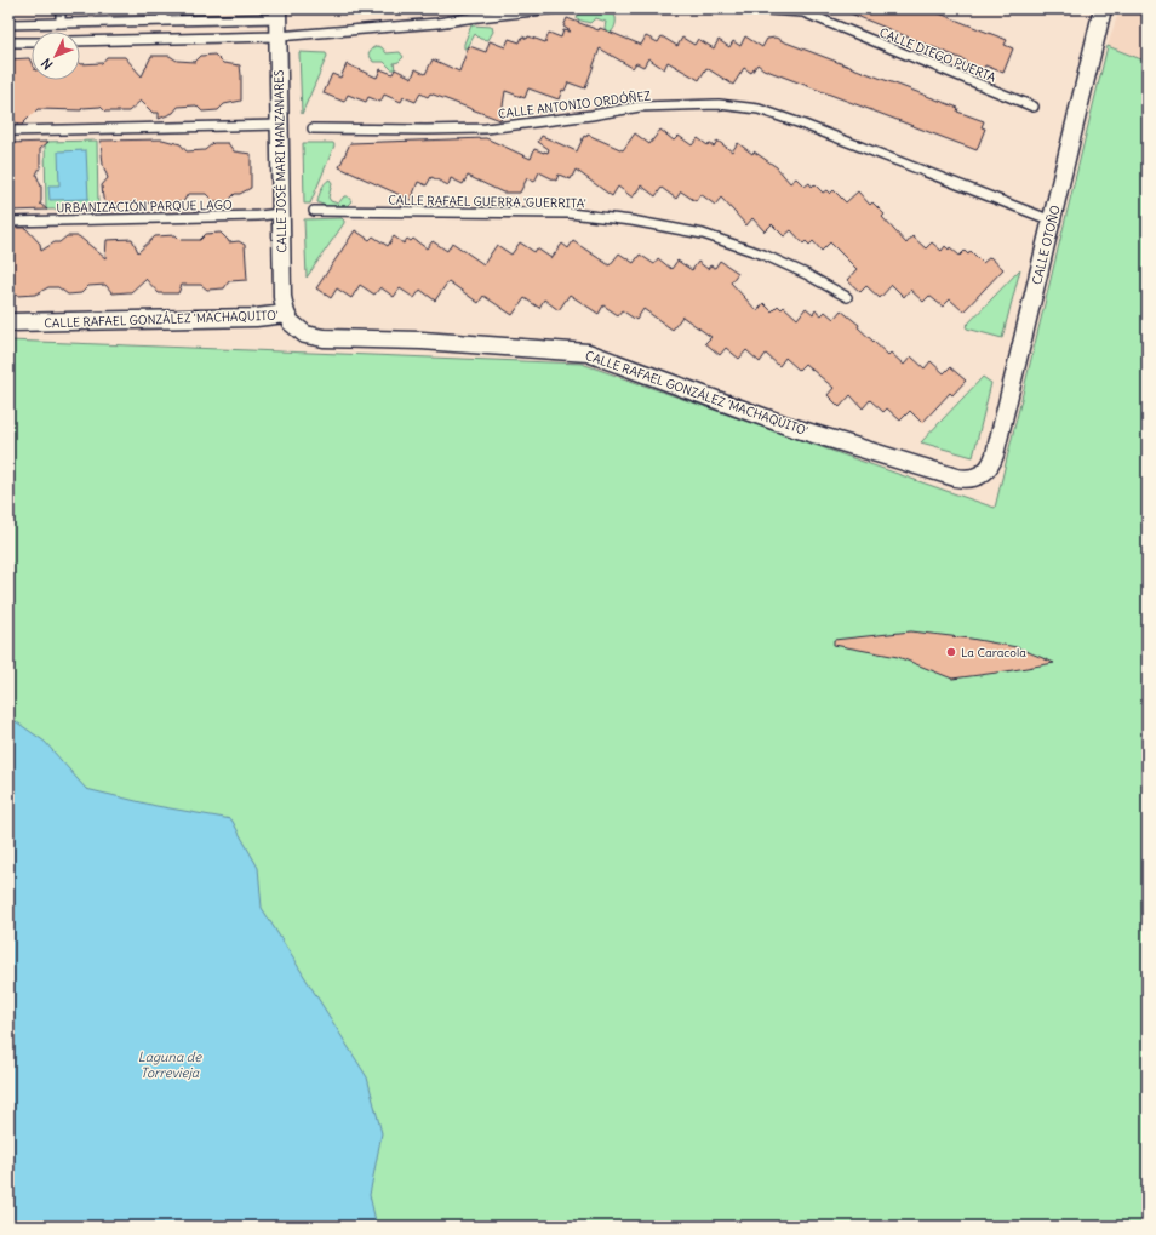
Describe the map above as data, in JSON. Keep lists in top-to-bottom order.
{
  "streets": {
    "street": ["CALLE JOSÉ MARI MANZANARES", "CALLE OTOÑO", "CALLE RAFAEL GONZÁLEZ 'MACHAQUITO'"],
    "lane": [
      "CALLE DIEGO PUERTA",
      "CALLE ANTONIO ORDÓÑEZ",
      "CALLE RAFAEL GUERRA 'GUERRITA'",
      "URBANIZACIÓN PARQUE LAGO"
    ]
  },
  "crossings": [
    ["CALLE ANTONIO ORDÓÑEZ", "CALLE OTOÑO"],
    ["CALLE JOSÉ MARI MANZANARES", "URBANIZACIÓN PARQUE LAGO"],
    ["CALLE JOSÉ MARI MANZANARES", "CALLE RAFAEL GONZÁLEZ 'MACHAQUITO'"],
    ["CALLE OTOÑO", "CALLE RAFAEL GONZÁLEZ 'MACHAQUITO'"]
  ],
  "water": ["Laguna de Torrevieja"],
  "places": ["La Caracola"],
  "north": "bottom left"
}
